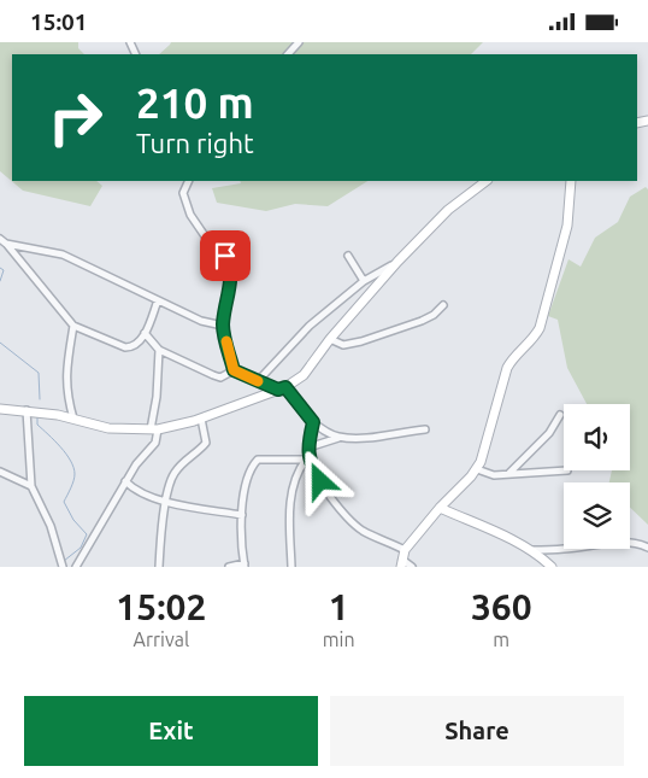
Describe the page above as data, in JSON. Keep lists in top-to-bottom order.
{
  "page": {
    "status": "15:01",
    "turn": ["210 m", "Turn right"],
    "eta": [
      "15:02",
      "Arrival",
      "1",
      "min",
      "360",
      "m"
    ],
    "buttons": ["Exit", "Share"]
  }
}
